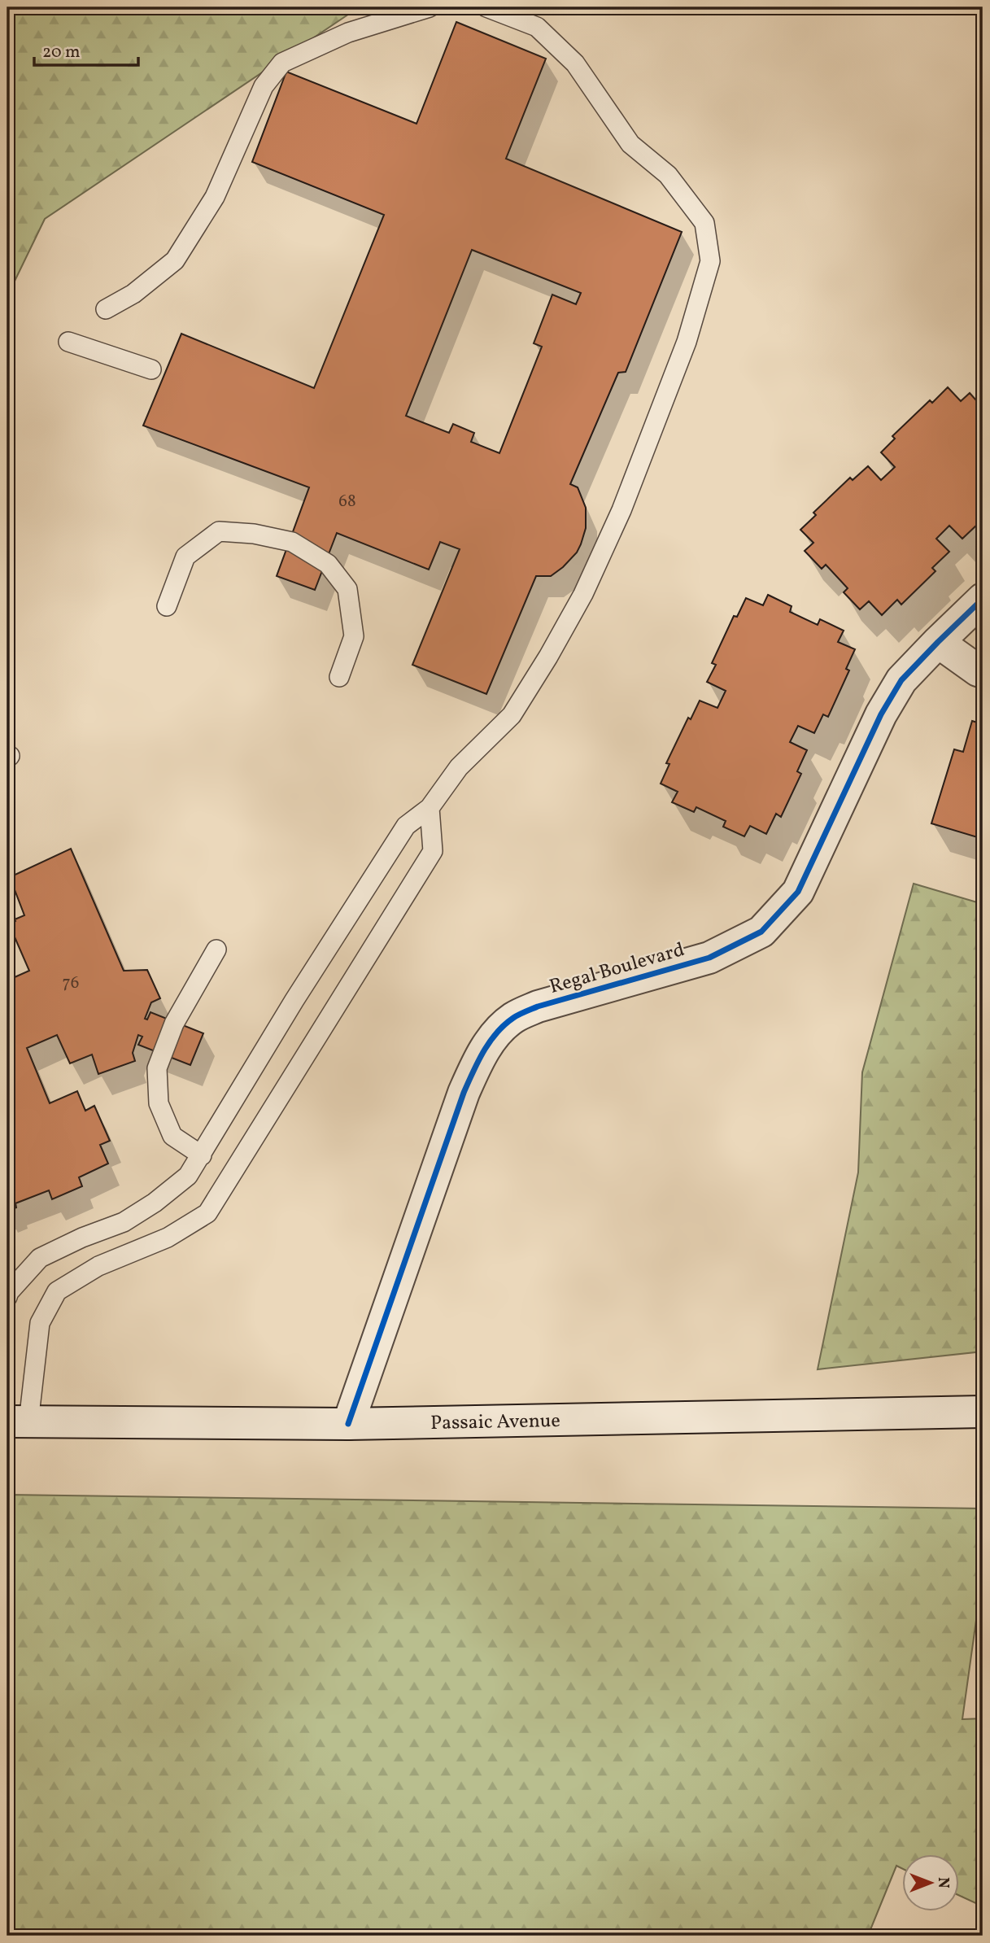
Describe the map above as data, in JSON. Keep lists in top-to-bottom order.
{
  "streets": {
    "street": ["Regal Boulevard", "Passaic Avenue"]
  },
  "crossings": [
    ["Regal Boulevard", "Passaic Avenue"]
  ],
  "house_numbers": ["68", "76"],
  "scale_bar": "20 m",
  "north": "right"
}
